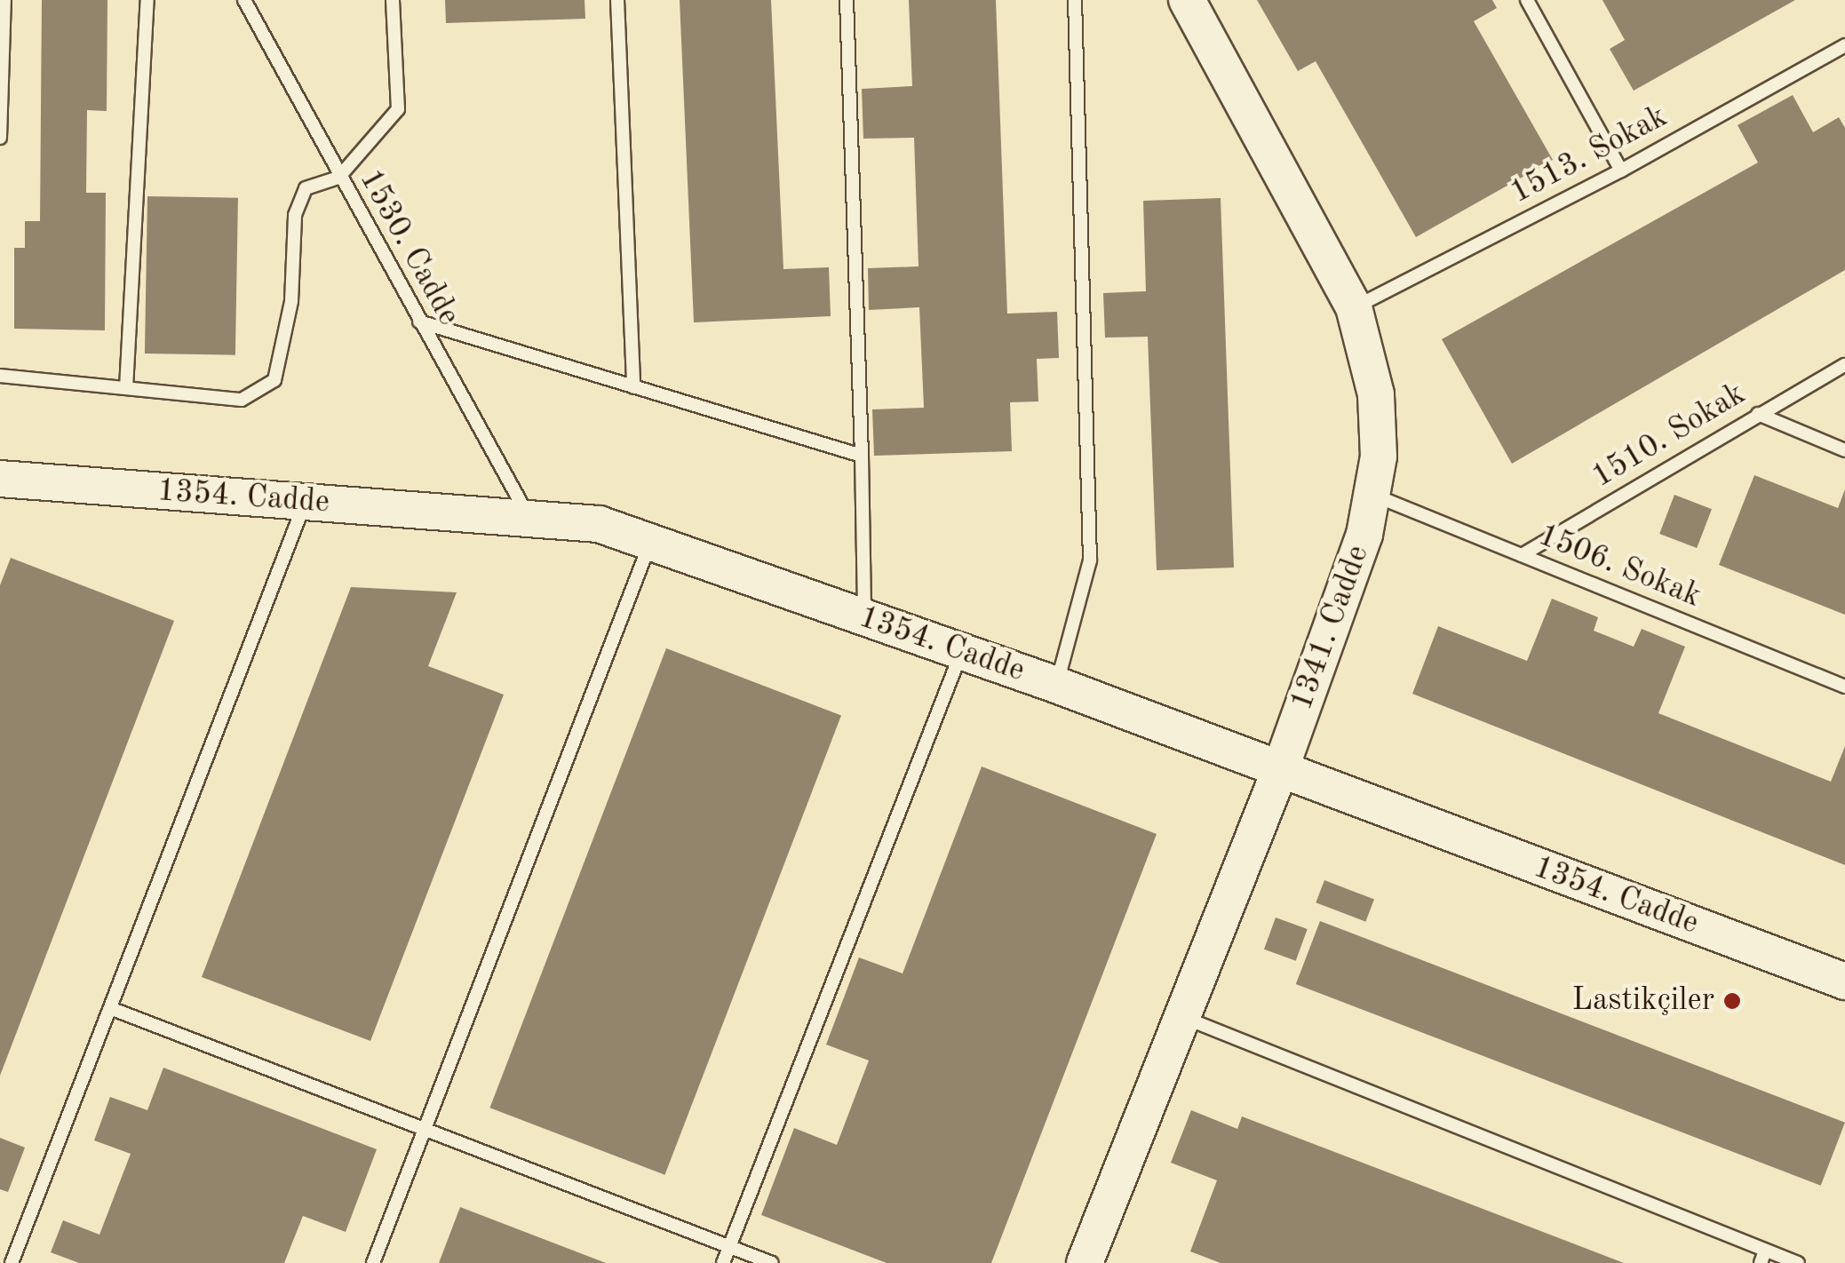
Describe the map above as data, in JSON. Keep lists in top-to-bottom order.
{
  "streets": {
    "main road": ["1354. Cadde", "1341. Cadde"],
    "lane": [
      "1513. Sokak",
      "1530. Cadde",
      "1510. Sokak",
      "1506. Sokak"
    ]
  },
  "crossings": [
    ["1513. Sokak", "1341. Cadde"],
    ["1530. Cadde", "1354. Cadde"],
    ["1510. Sokak", "1506. Sokak"],
    ["1354. Cadde", "1341. Cadde"],
    ["1506. Sokak", "1341. Cadde"]
  ],
  "places": ["Lastikçiler"]
}
